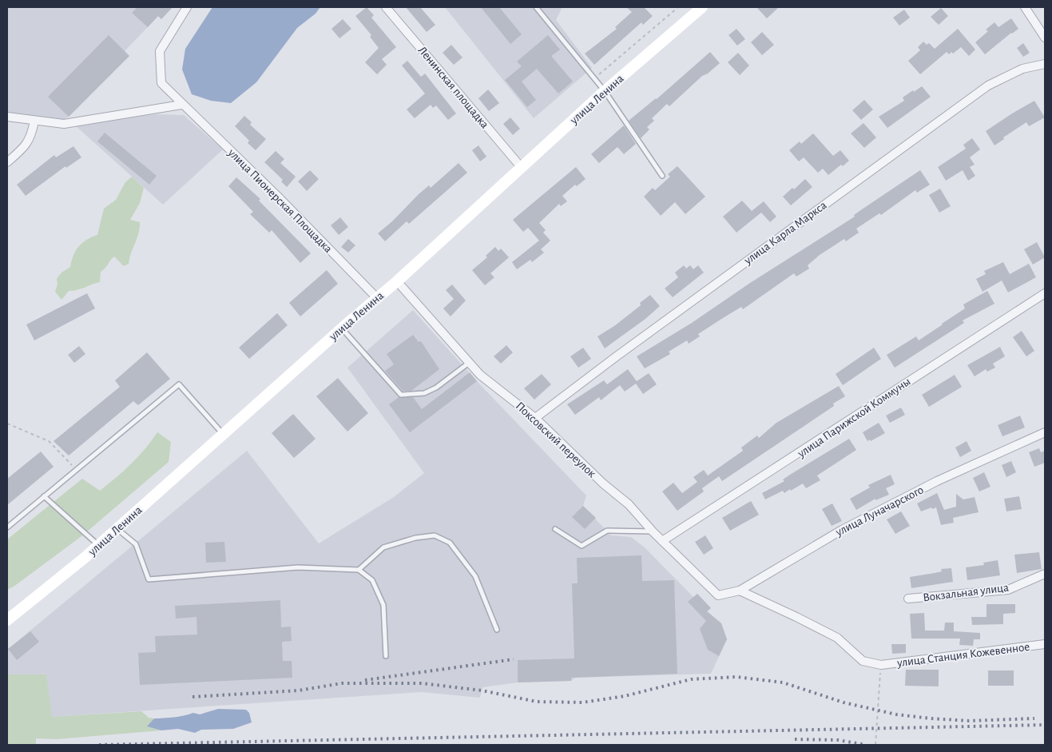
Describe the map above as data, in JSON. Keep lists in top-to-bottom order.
{
  "streets": {
    "main road": ["улица Ленина"],
    "street": [
      "Ленинская площадка",
      "улица Пионерская Площадка",
      "улица Карла Маркса",
      "улица Парижской Коммуны",
      "Поксовский переулок",
      "улица Луначарского",
      "Вокзальная улица",
      "улица Станция Кожевенное"
    ]
  },
  "crossings": [
    ["Ленинская площадка", "улица Ленина"],
    ["улица Ленина", "улица Пионерская Площадка"],
    ["улица Ленина", "Поксовский переулок"],
    ["улица Карла Маркса", "Поксовский переулок"],
    ["улица Парижской Коммуны", "Поксовский переулок"],
    ["Поксовский переулок", "улица Луначарского"]
  ]
}
